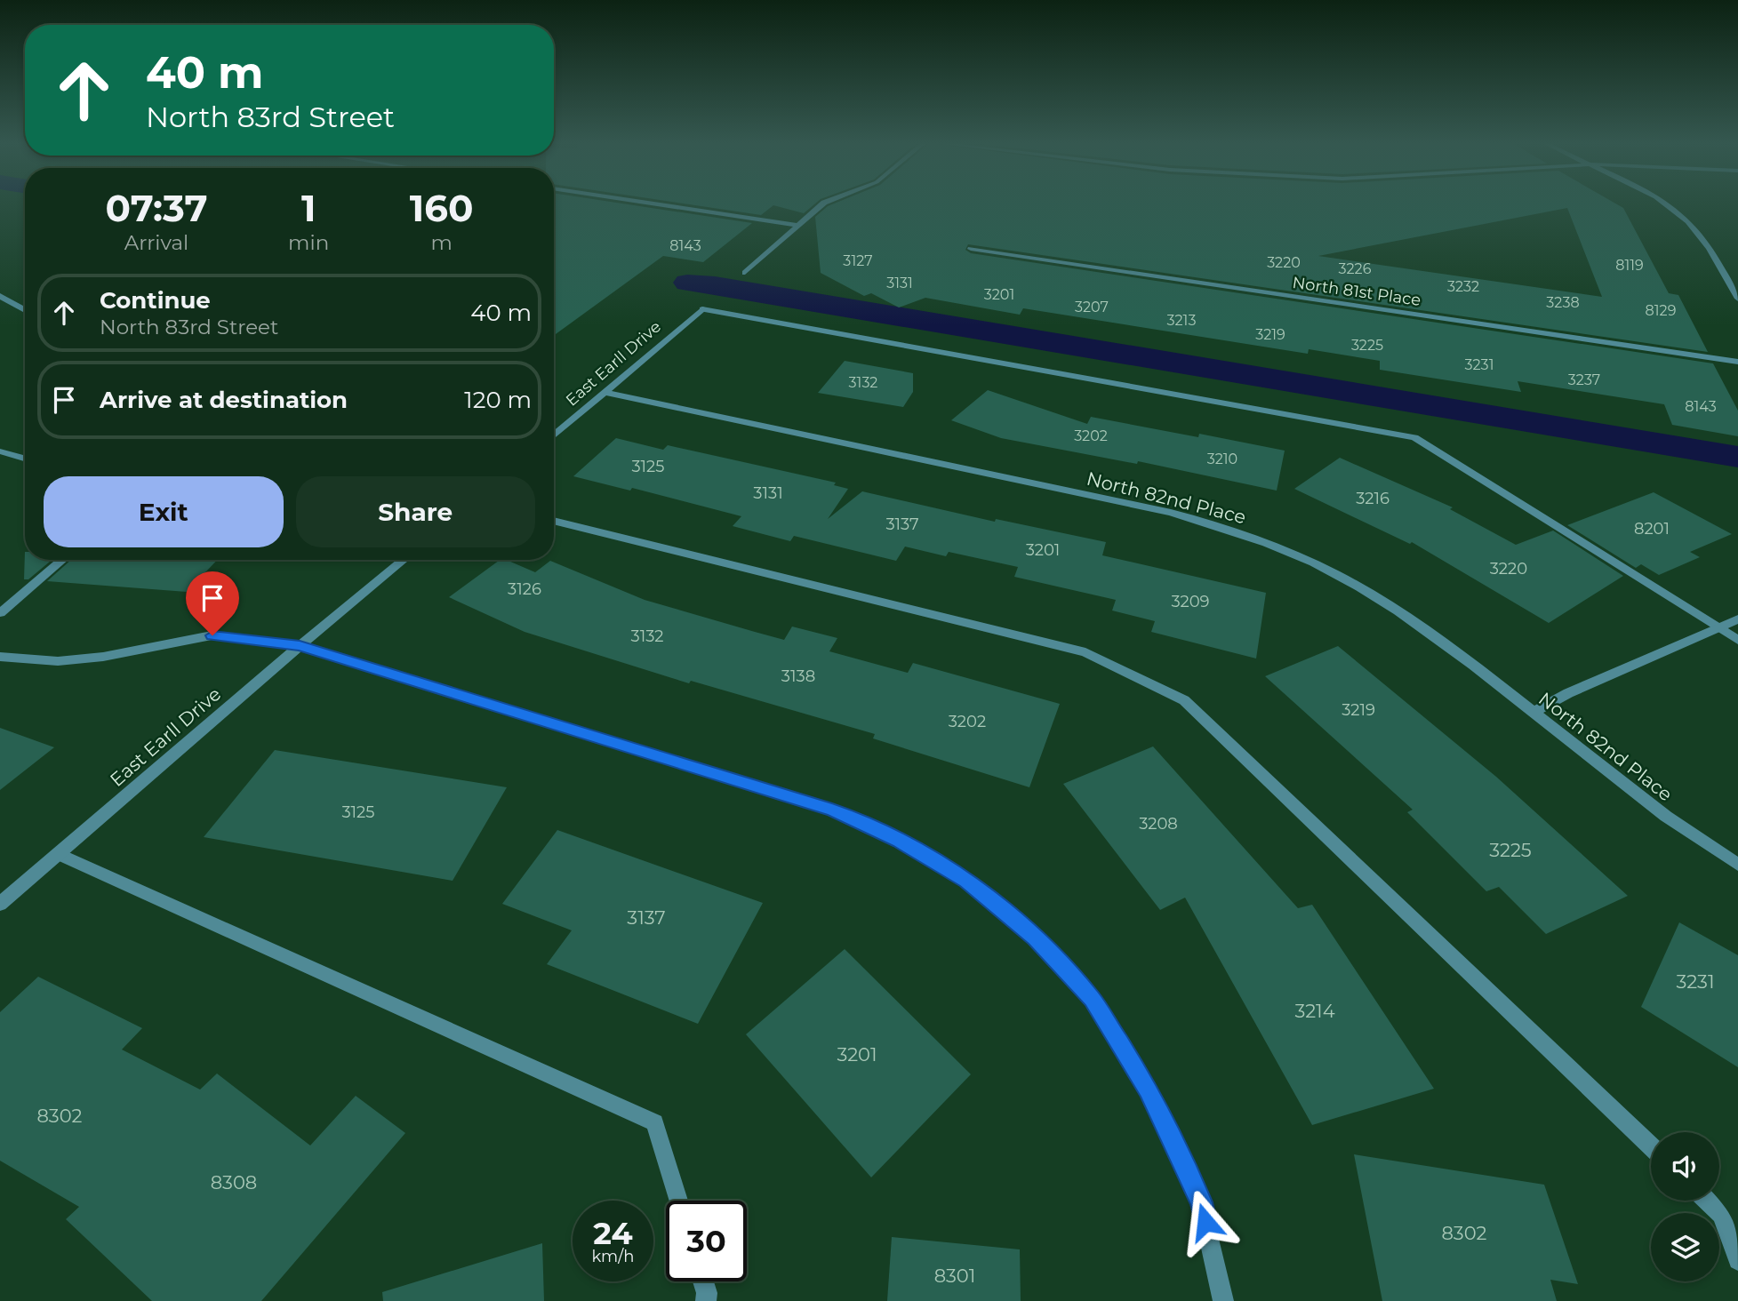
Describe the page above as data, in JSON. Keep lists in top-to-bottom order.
{
  "streets": {
    "street": ["North 81st Place", "East Earll Drive", "North 82nd Place"]
  },
  "crossings": [
    ["East Earll Drive", "North 82nd Place"]
  ],
  "house_numbers": [
    "8143",
    "3127",
    "3220",
    "8119",
    "3226",
    "3131",
    "3232",
    "3201",
    "3238",
    "3207",
    "8129",
    "3213",
    "3219",
    "3225",
    "3231",
    "3237",
    "3132",
    "8143",
    "3202",
    "3210",
    "3125",
    "3131",
    "3216",
    "3137",
    "8201",
    "3201",
    "3220",
    "3126",
    "3209",
    "3132",
    "3138",
    "3219",
    "3202",
    "3125",
    "3208",
    "3225",
    "3137",
    "3231",
    "3214",
    "3201",
    "8302",
    "8308",
    "8302",
    "8301"
  ],
  "page": {
    "turn": ["40 m", "North 83rd Street"],
    "eta": [
      "07:37",
      "Arrival",
      "1",
      "min",
      "160",
      "m"
    ],
    "list": [
      {
        "name": "Continue",
        "note": "North 83rd Street",
        "value": "40 m"
      },
      {
        "name": "Arrive at destination",
        "value": "120 m"
      }
    ],
    "buttons": ["Exit", "Share"],
    "speed": "24 km/h",
    "limit": "30"
  }
}
